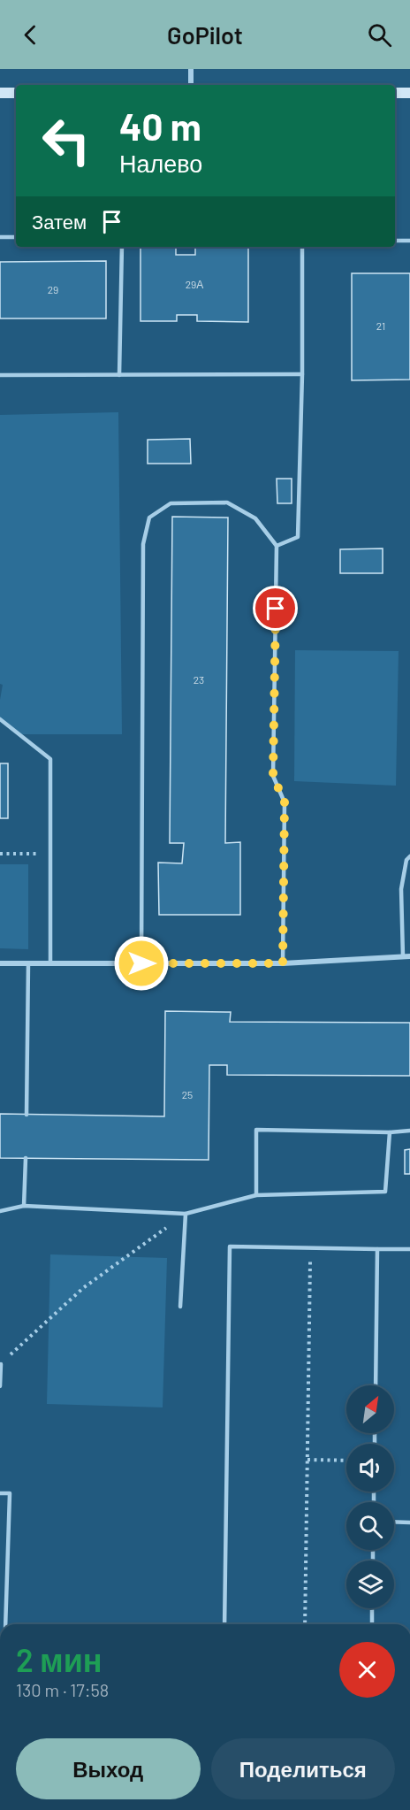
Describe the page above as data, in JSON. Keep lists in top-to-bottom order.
{
  "house_numbers": [
    "29А",
    "29",
    "21",
    "23",
    "25"
  ],
  "north": "top right",
  "page": {
    "header": "GoPilot",
    "turn": ["40 m", "Налево"],
    "then": "Затем",
    "heading": ["2 мин", "130 m · 17:58"],
    "buttons": ["Выход", "Поделиться"]
  }
}
